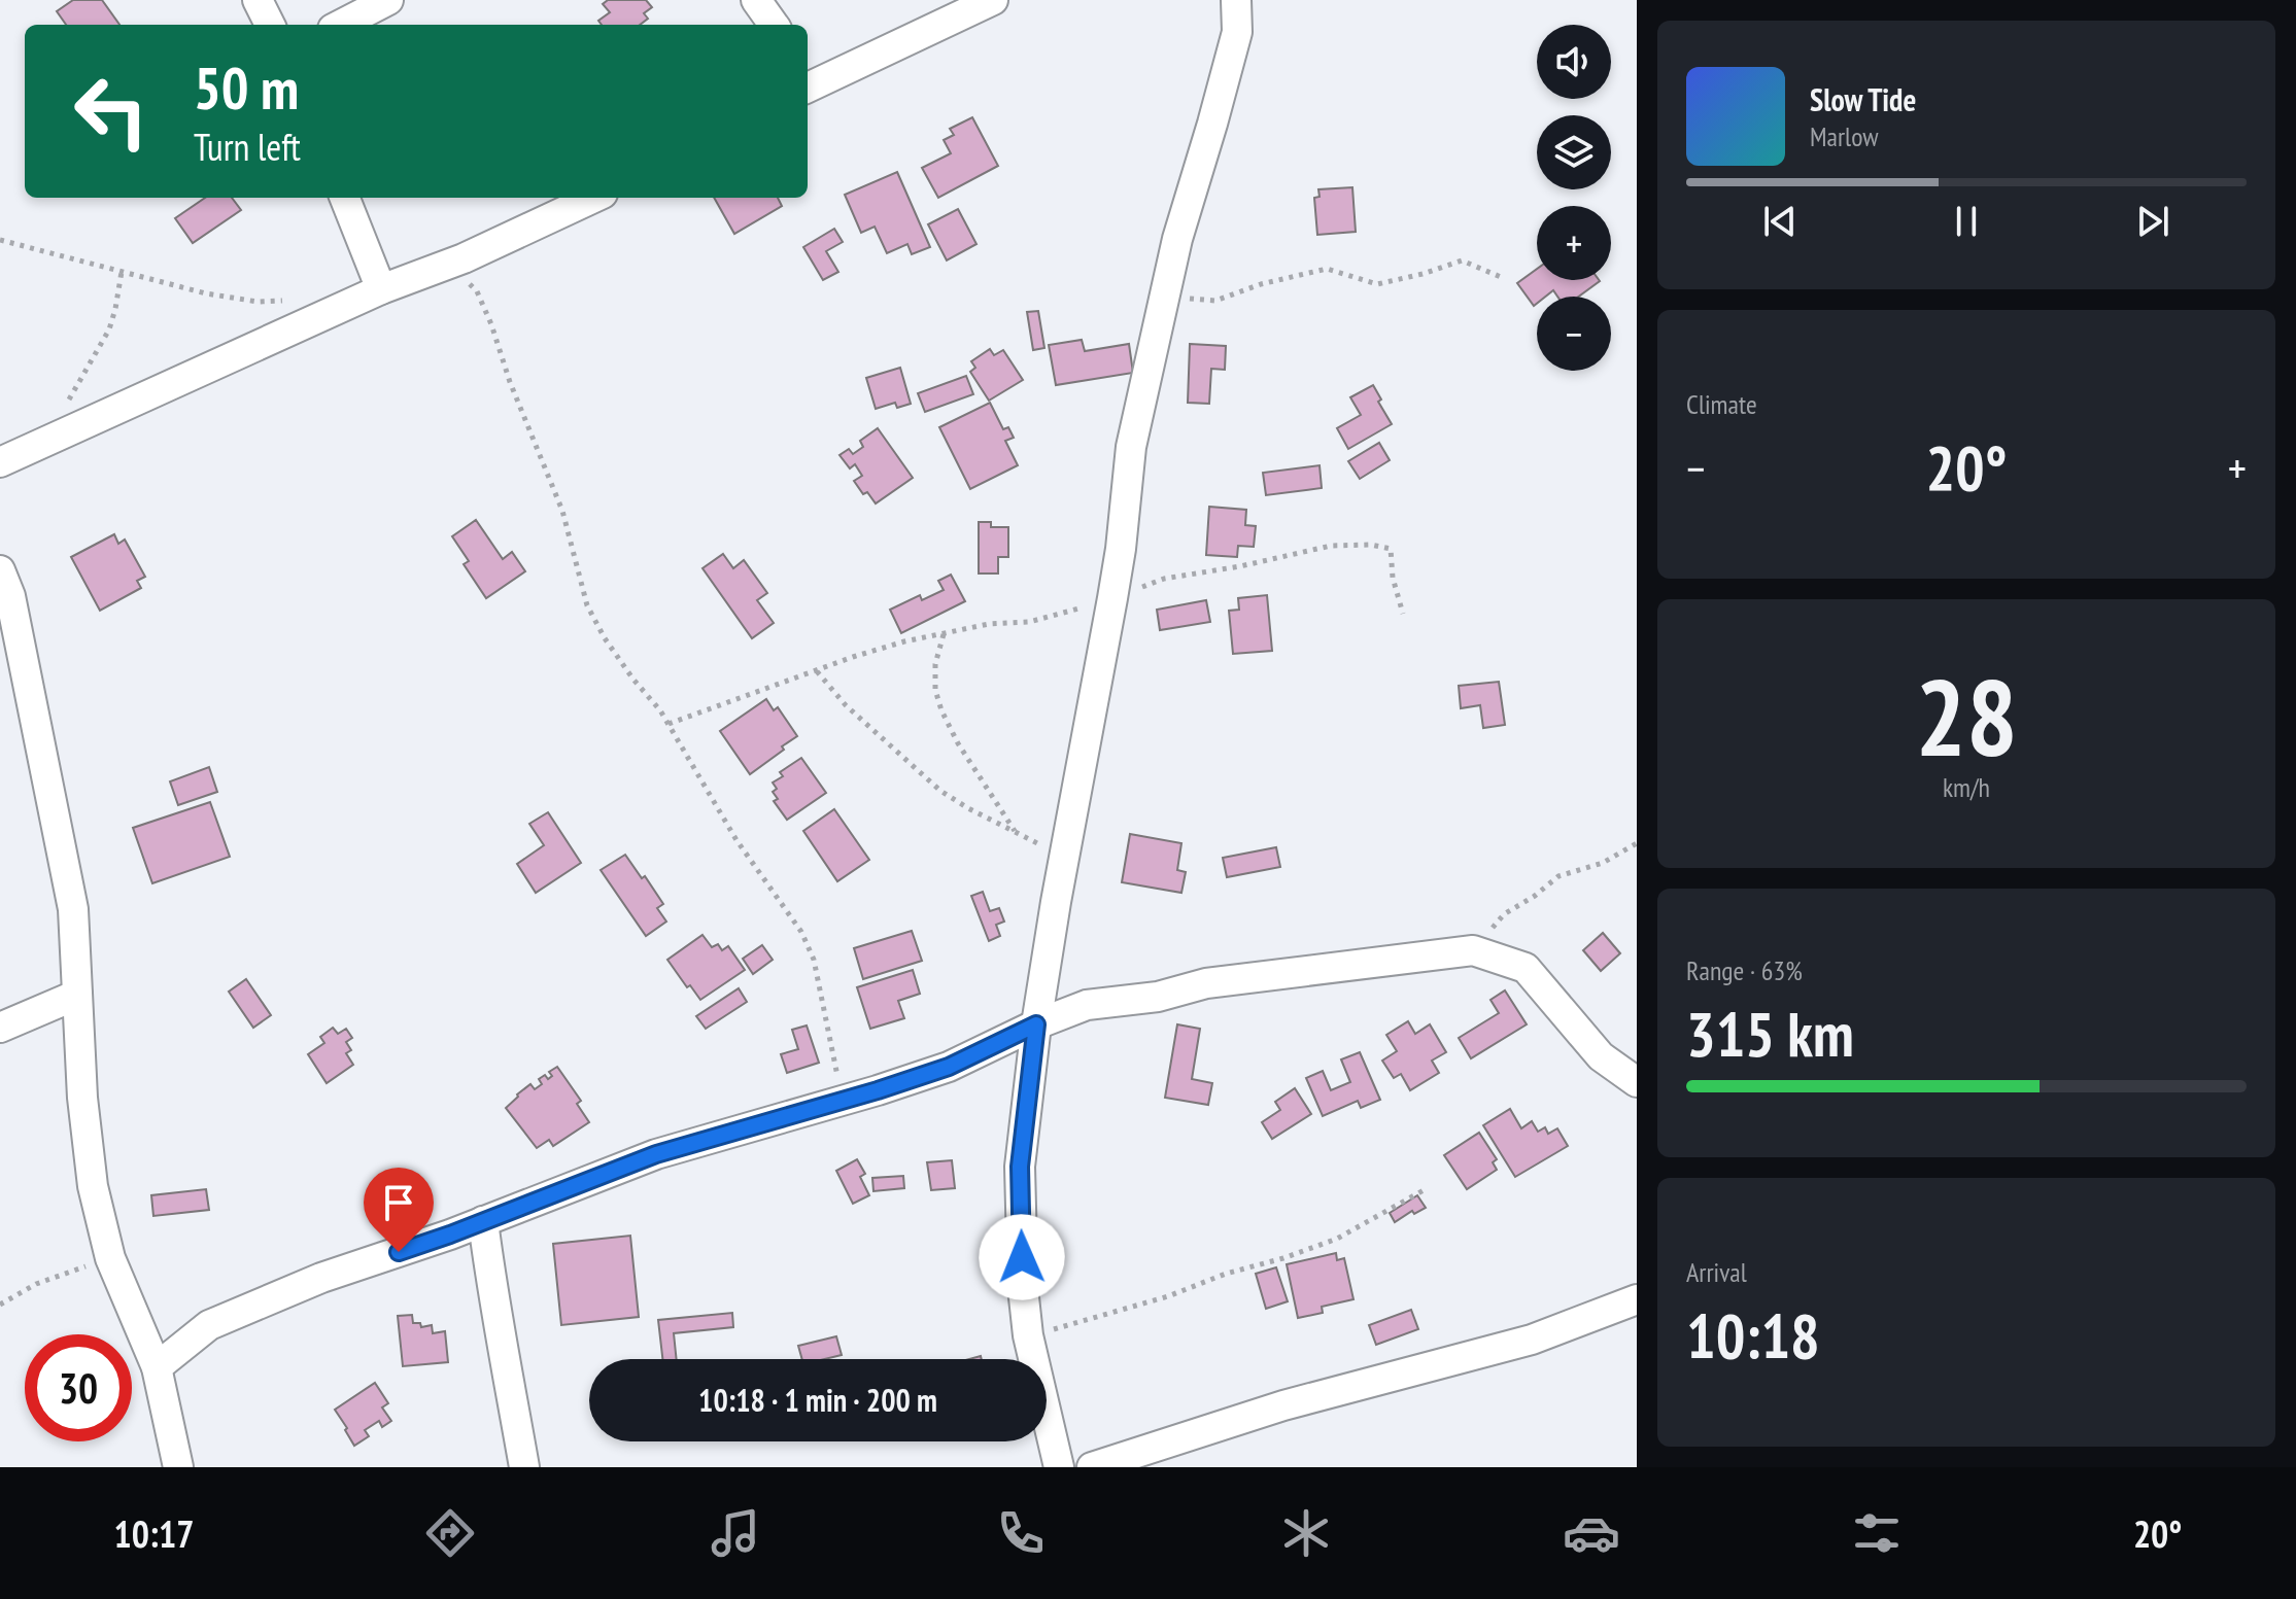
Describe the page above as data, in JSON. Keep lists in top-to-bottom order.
{
  "page": {
    "map_buttons": ["+", "−"],
    "turn": ["50 m", "Turn left"],
    "song": ["Slow Tide", "Marlow"],
    "tile": [
      "Climate",
      ["28", "km/h"],
      ["Range · 63%", "315 km"],
      ["Arrival", "10:18"]
    ],
    "heat": ["−", "20°", "+"],
    "limit": "30",
    "trip": "10:18 · 1 min · 200 m",
    "tabs": ["10:17", "20°"]
  }
}
